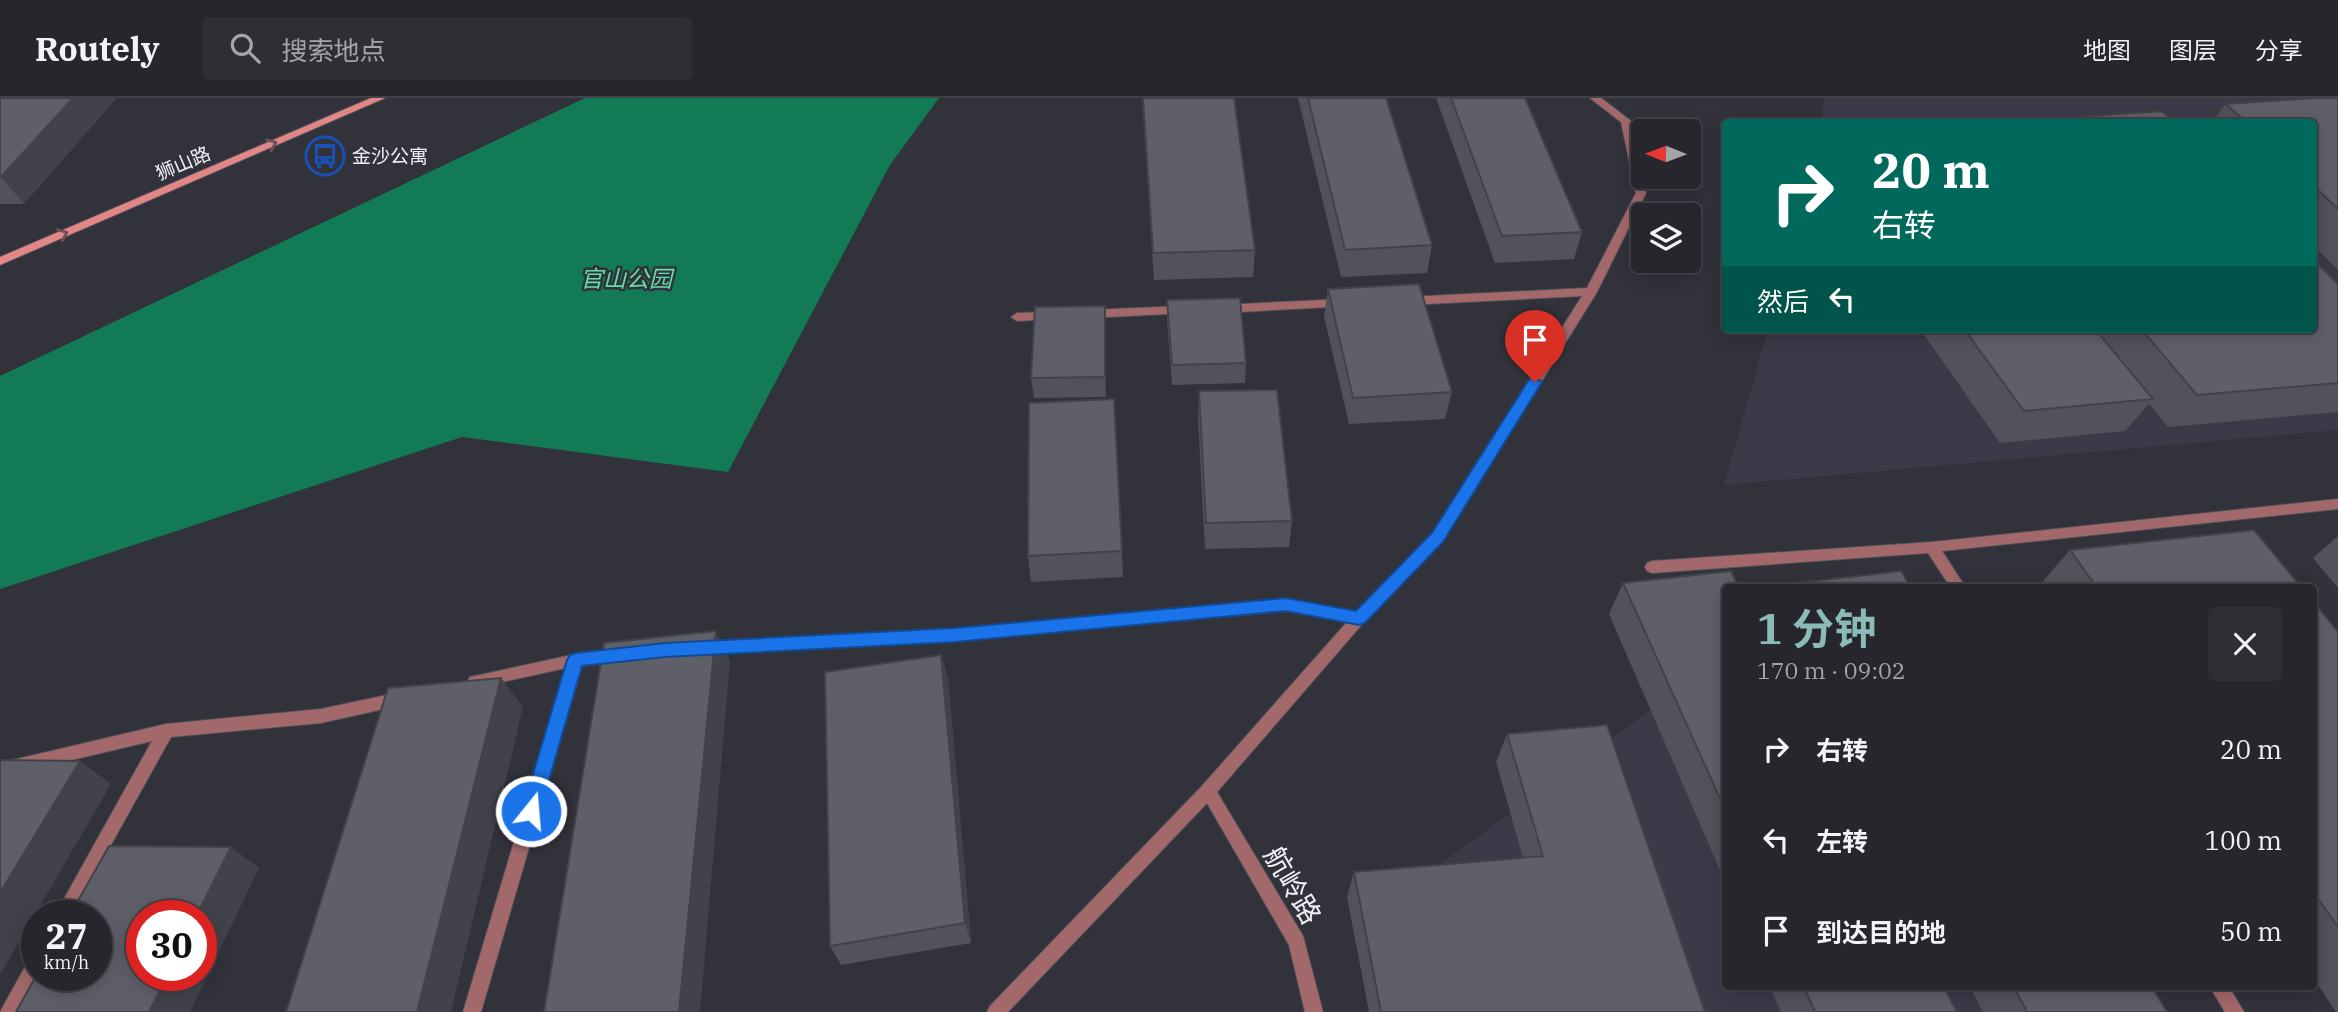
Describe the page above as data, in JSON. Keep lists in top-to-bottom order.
{
  "streets": {
    "main road": ["狮山路"],
    "street": ["航岭路"]
  },
  "one_way": ["狮山路"],
  "parks": ["官山公园"],
  "places": {
    "bus stop": ["金沙公寓"]
  },
  "north": "left",
  "page": {
    "header": "Routely",
    "search": "搜索地点",
    "nav": ["地图", "图层", "分享"],
    "turn": ["20 m", "右转"],
    "then": "然后",
    "heading": ["1 分钟", "170 m · 09:02"],
    "list": [
      {
        "name": "右转",
        "value": "20 m"
      },
      {
        "name": "左转",
        "value": "100 m"
      },
      {
        "name": "到达目的地",
        "value": "50 m"
      }
    ],
    "speed": "27 km/h",
    "limit": "30"
  }
}
